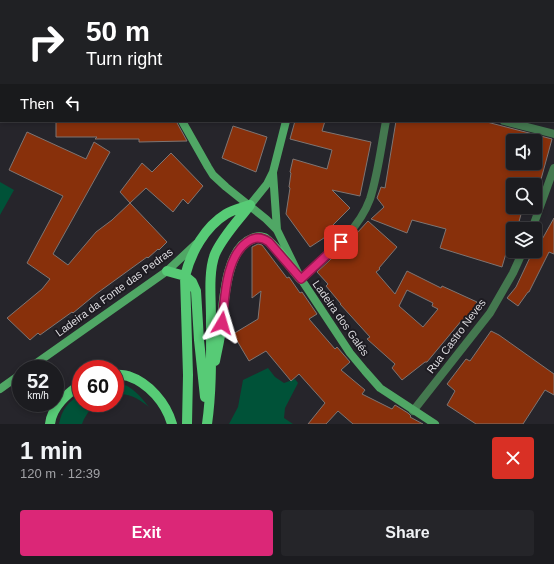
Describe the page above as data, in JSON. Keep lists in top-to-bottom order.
{
  "streets": {
    "main road": ["Ladeira da Fonte das Pedras", "Ladeira dos Galés"],
    "street": ["Rua Castro Neves"]
  },
  "crossings": [
    ["Ladeira da Fonte das Pedras", "Ladeira dos Galés"],
    ["Ladeira dos Galés", "Rua Castro Neves"]
  ],
  "page": {
    "turn": ["50 m", "Turn right"],
    "then": "Then",
    "speed": "52 km/h",
    "limit": "60",
    "heading": ["1 min", "120 m · 12:39"],
    "buttons": ["Exit", "Share"]
  }
}
